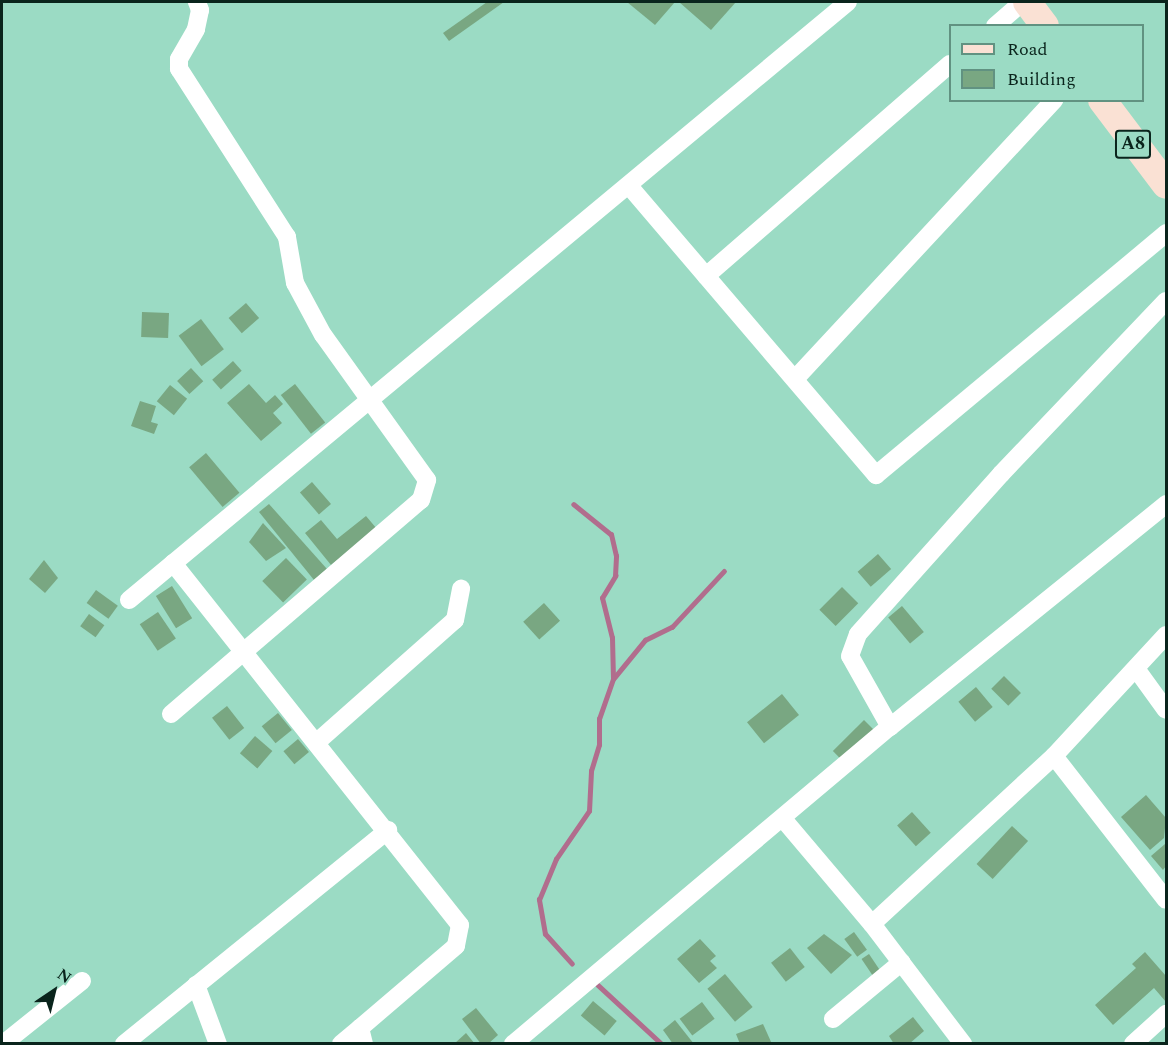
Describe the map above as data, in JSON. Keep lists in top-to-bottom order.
{
  "streets": {
    "main road": ["A8"]
  },
  "legend": ["Road", "Building"],
  "north": "top right"
}
